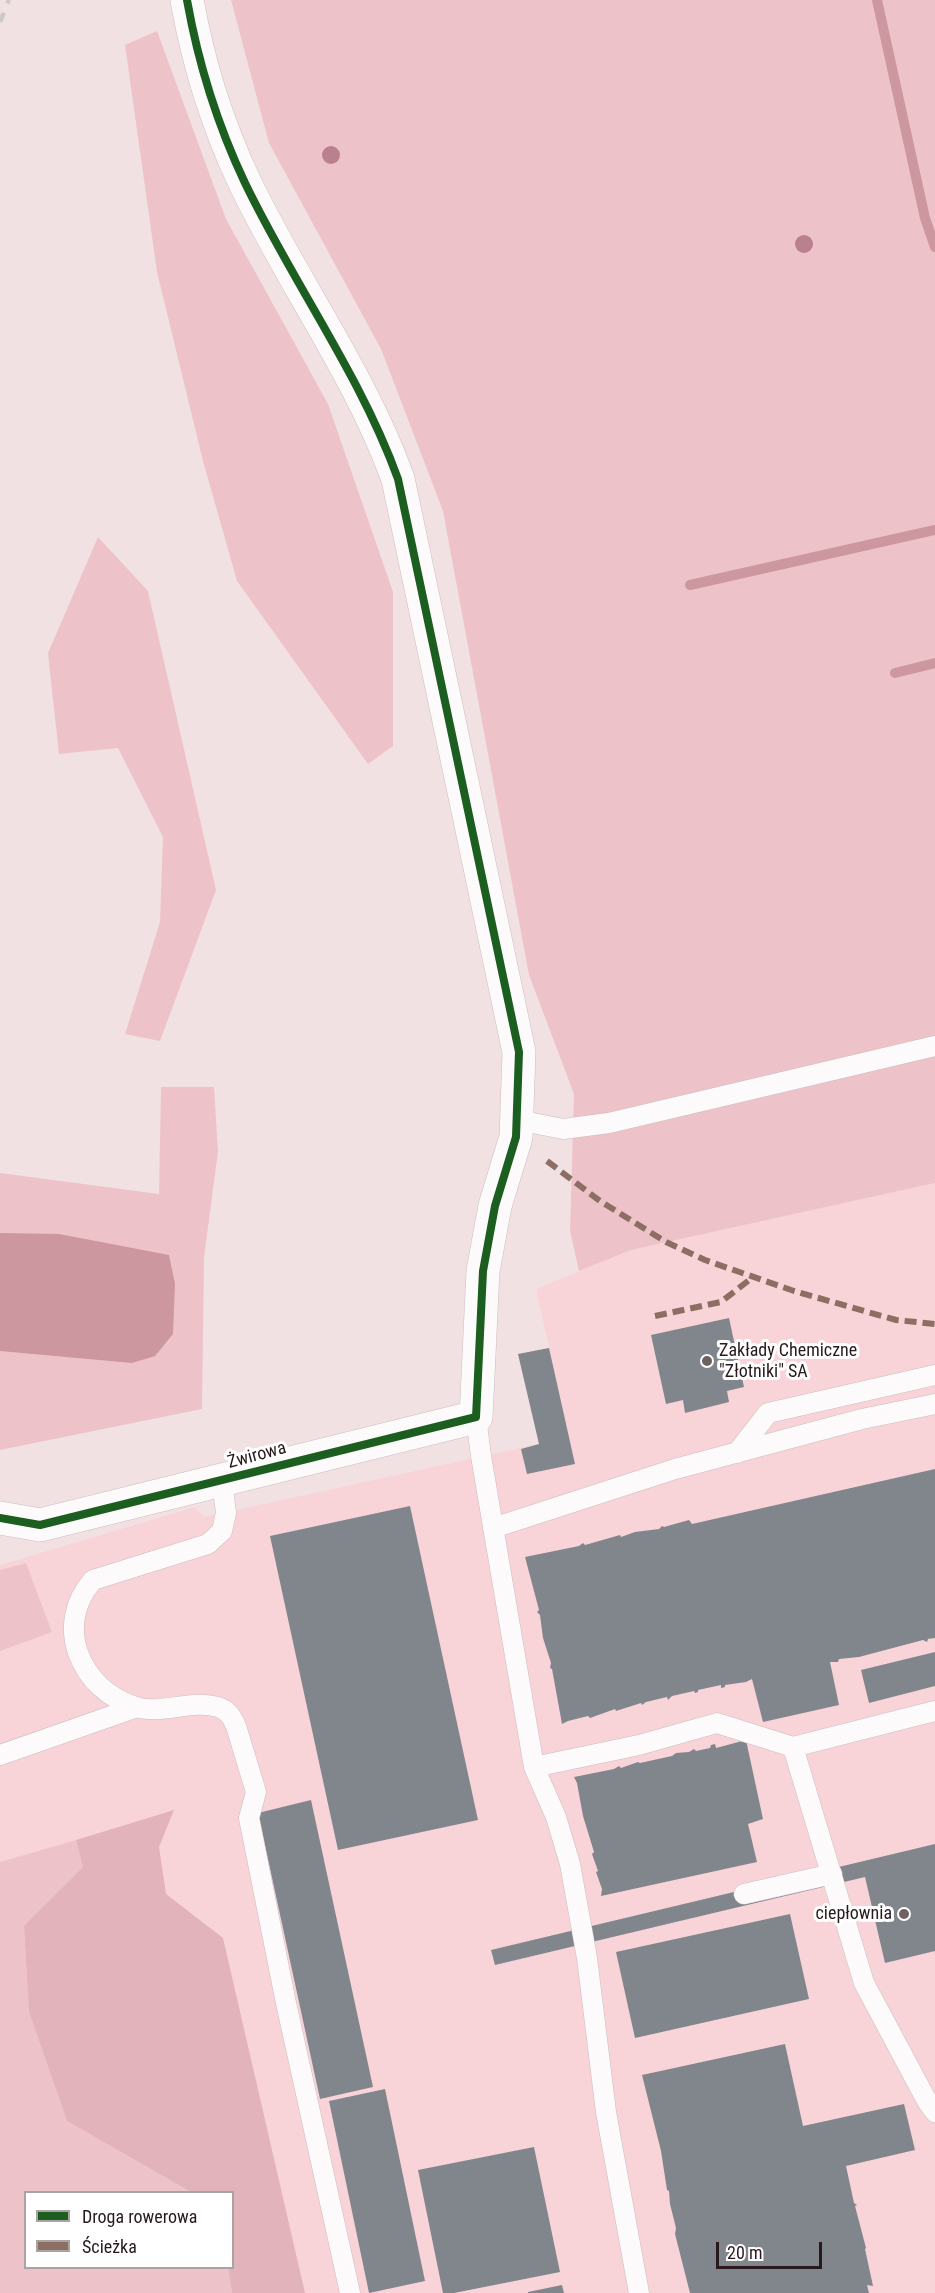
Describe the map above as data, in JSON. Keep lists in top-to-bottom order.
{
  "streets": {
    "street": ["Żwirowa"]
  },
  "places": ["Zakłady Chemiczne \"Złotniki\" SA", "ciepłownia"],
  "legend": ["Droga rowerowa", "Ścieżka"],
  "scale_bar": "20 m"
}
